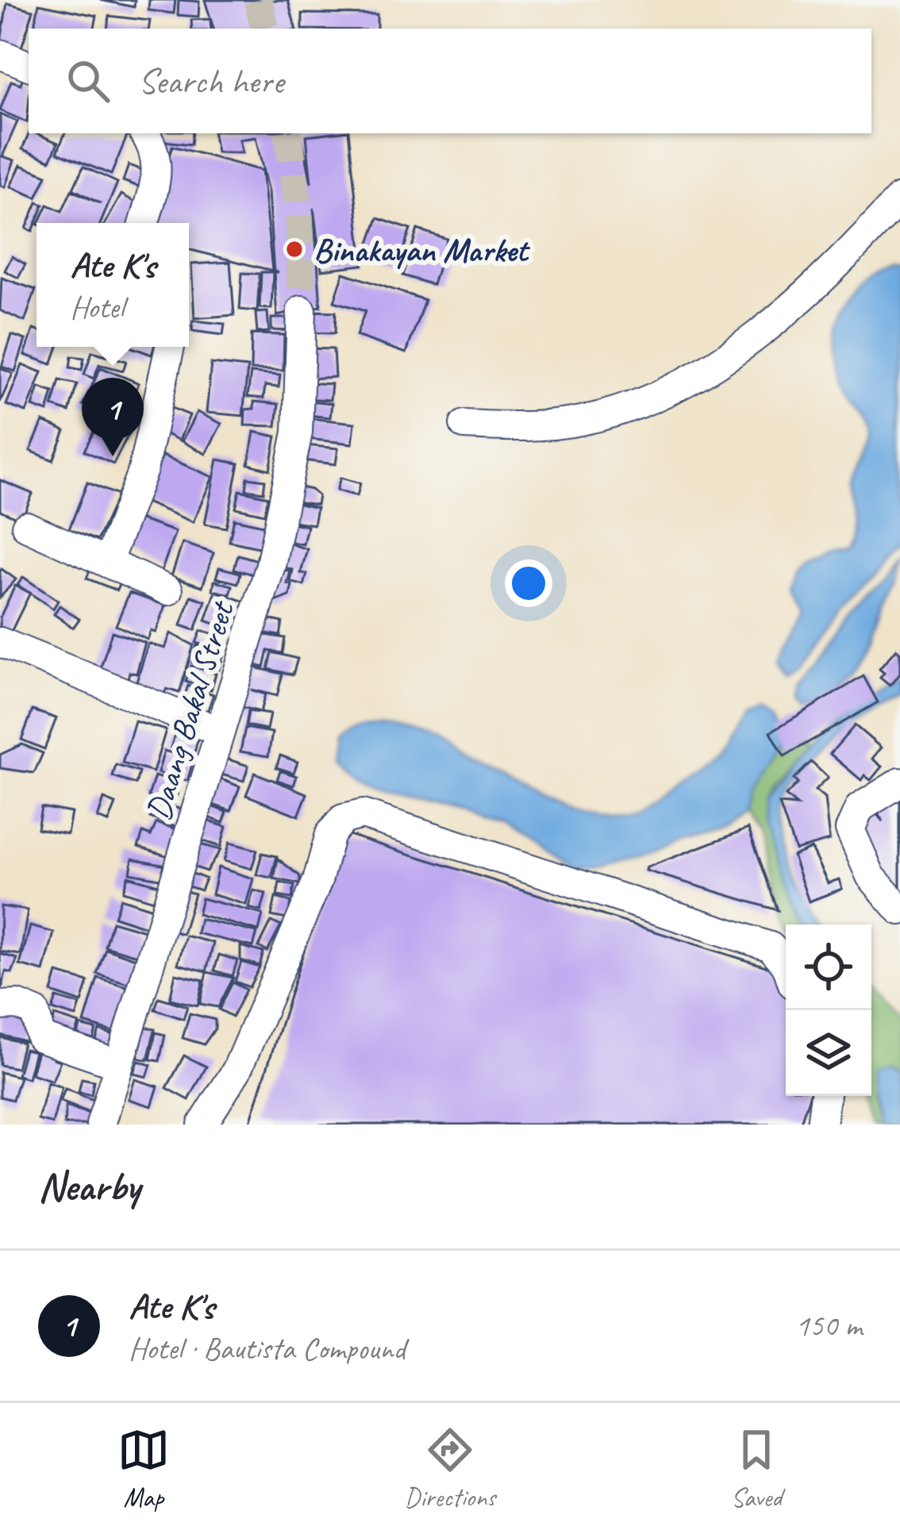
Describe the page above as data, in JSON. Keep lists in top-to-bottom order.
{
  "streets": {
    "street": ["Daang Bakal Street"]
  },
  "places": ["Binakayan Market"],
  "page": {
    "search": "Search here",
    "popup": ["Ate K's", "Hotel"],
    "pins": "1",
    "heading": "Nearby",
    "list": [
      {
        "mark": "1",
        "name": "Ate K's",
        "note": "Hotel · Bautista Compound",
        "value": "150 m"
      }
    ],
    "nav": ["Map", "Directions", "Saved"]
  }
}
